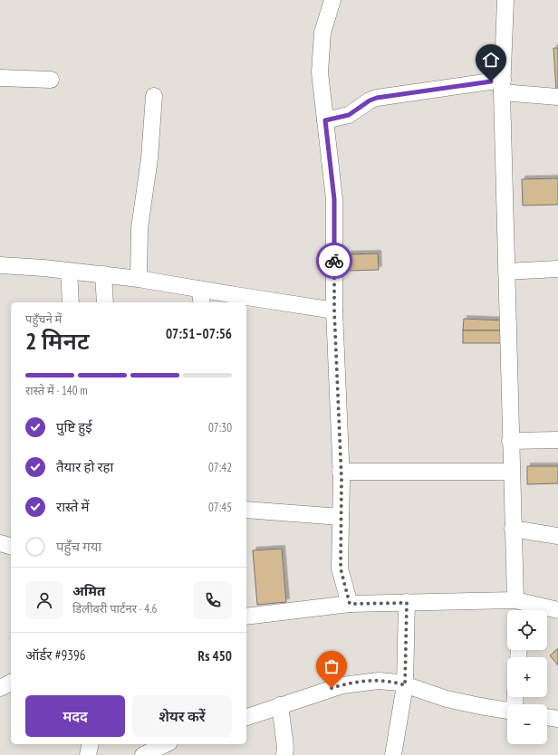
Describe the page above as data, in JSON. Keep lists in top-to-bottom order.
{
  "page": {
    "heading": ["2 मिनट", "पहुँचने में", "07:51–07:56"],
    "panel": [
      "अमित",
      "डिलीवरी पार्टनर · 4.6",
      "ऑर्डर #9396",
      "Rs 450"
    ],
    "bar": "रास्ते में · 140 m",
    "list": [
      ["पुष्टि हुई", "07:30"],
      ["तैयार हो रहा", "07:42"],
      ["रास्ते में", "07:45"],
      "पहुँच गया"
    ],
    "map_buttons": ["+", "−"],
    "buttons": ["मदद", "शेयर करें"]
  }
}
